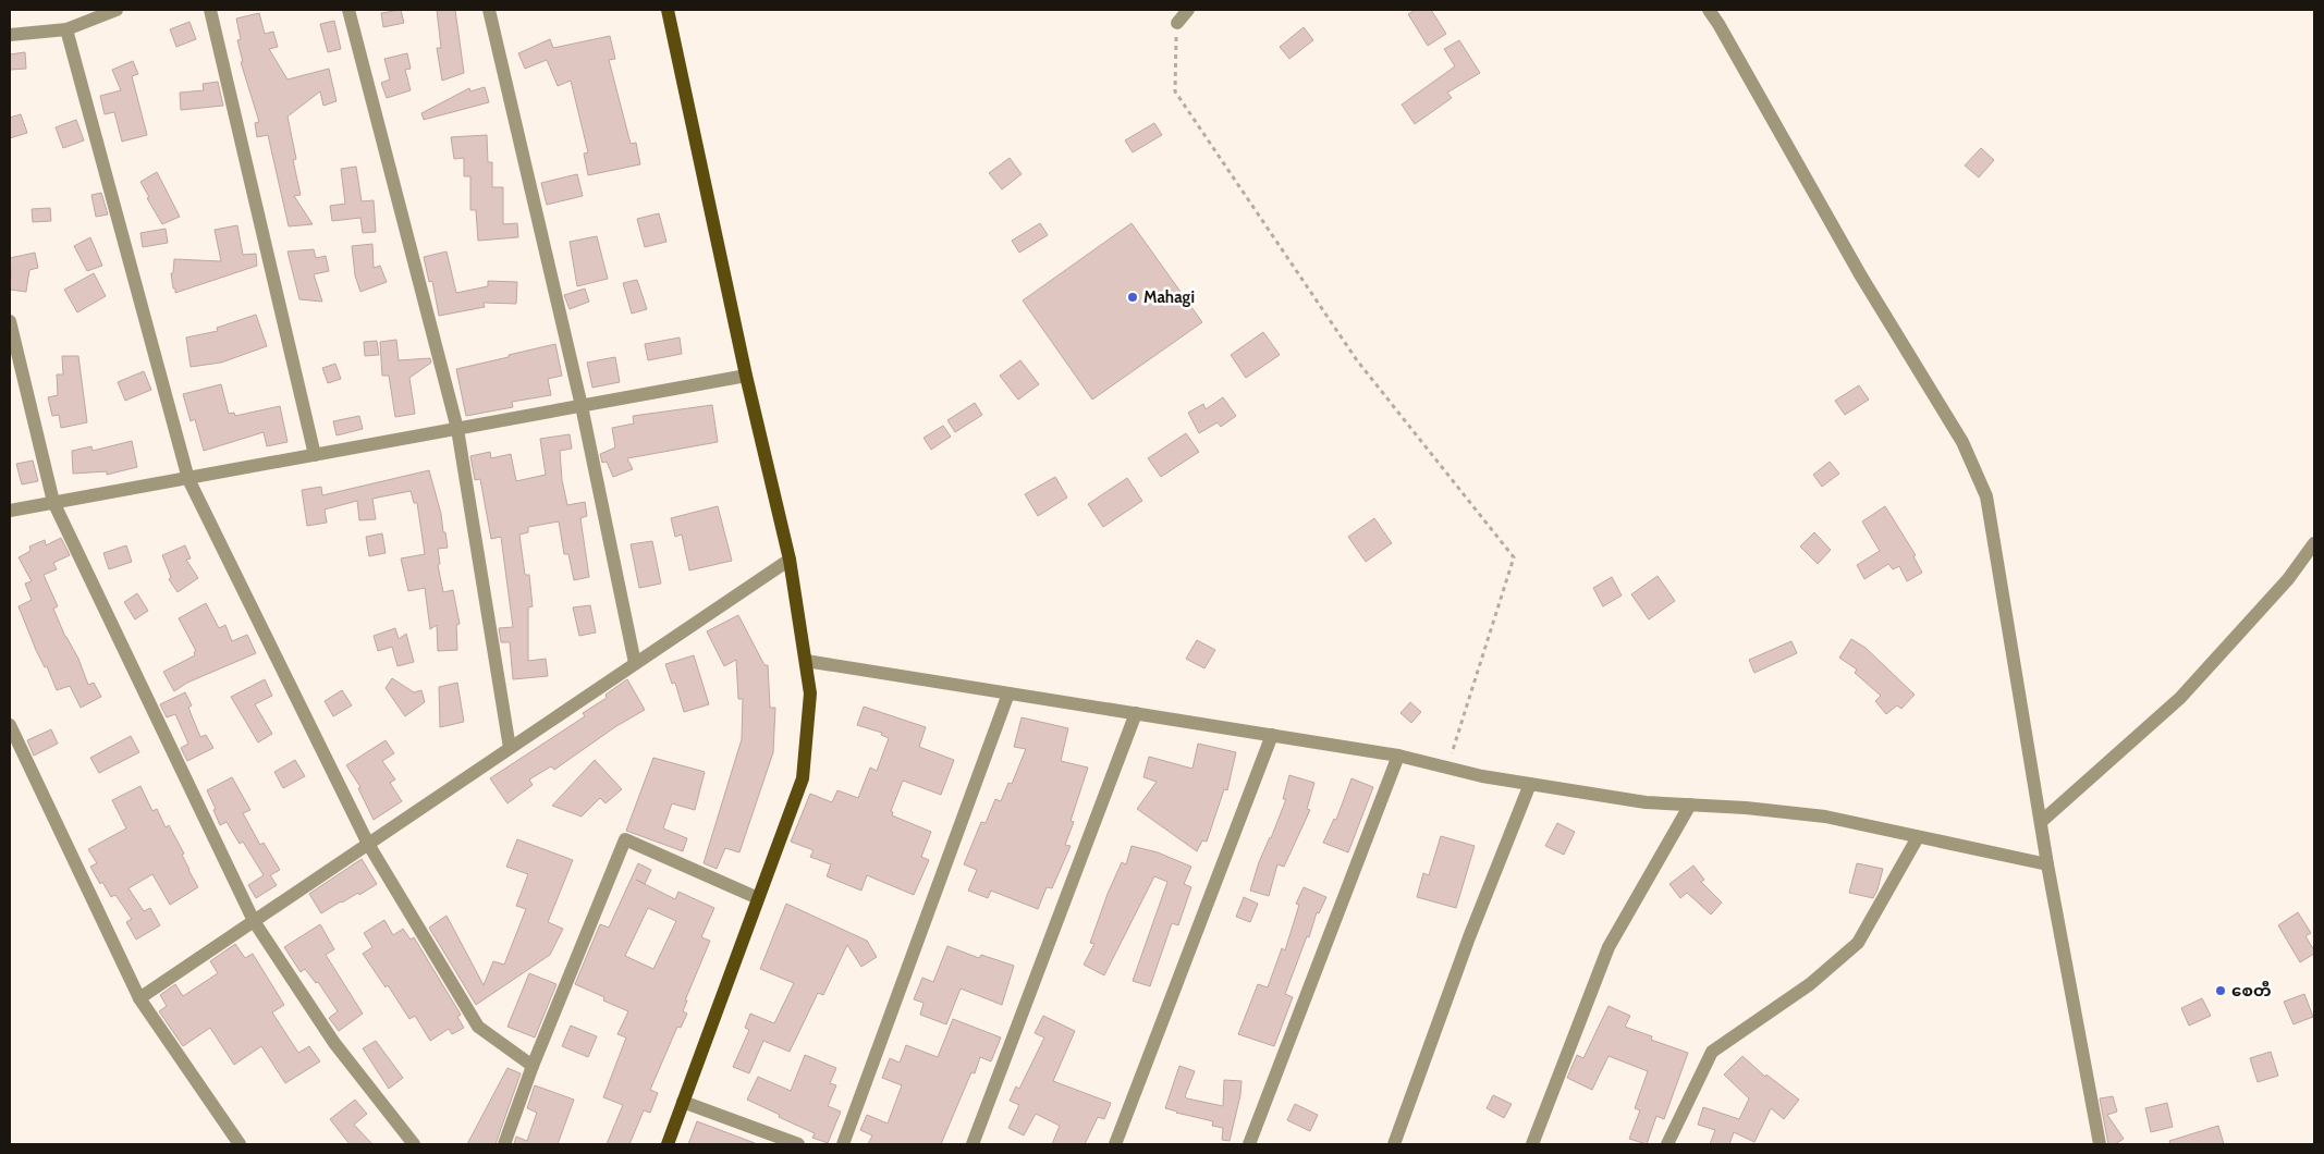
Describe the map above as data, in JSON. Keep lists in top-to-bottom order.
{
  "places": ["Mahagi", "စေတီ"]
}
